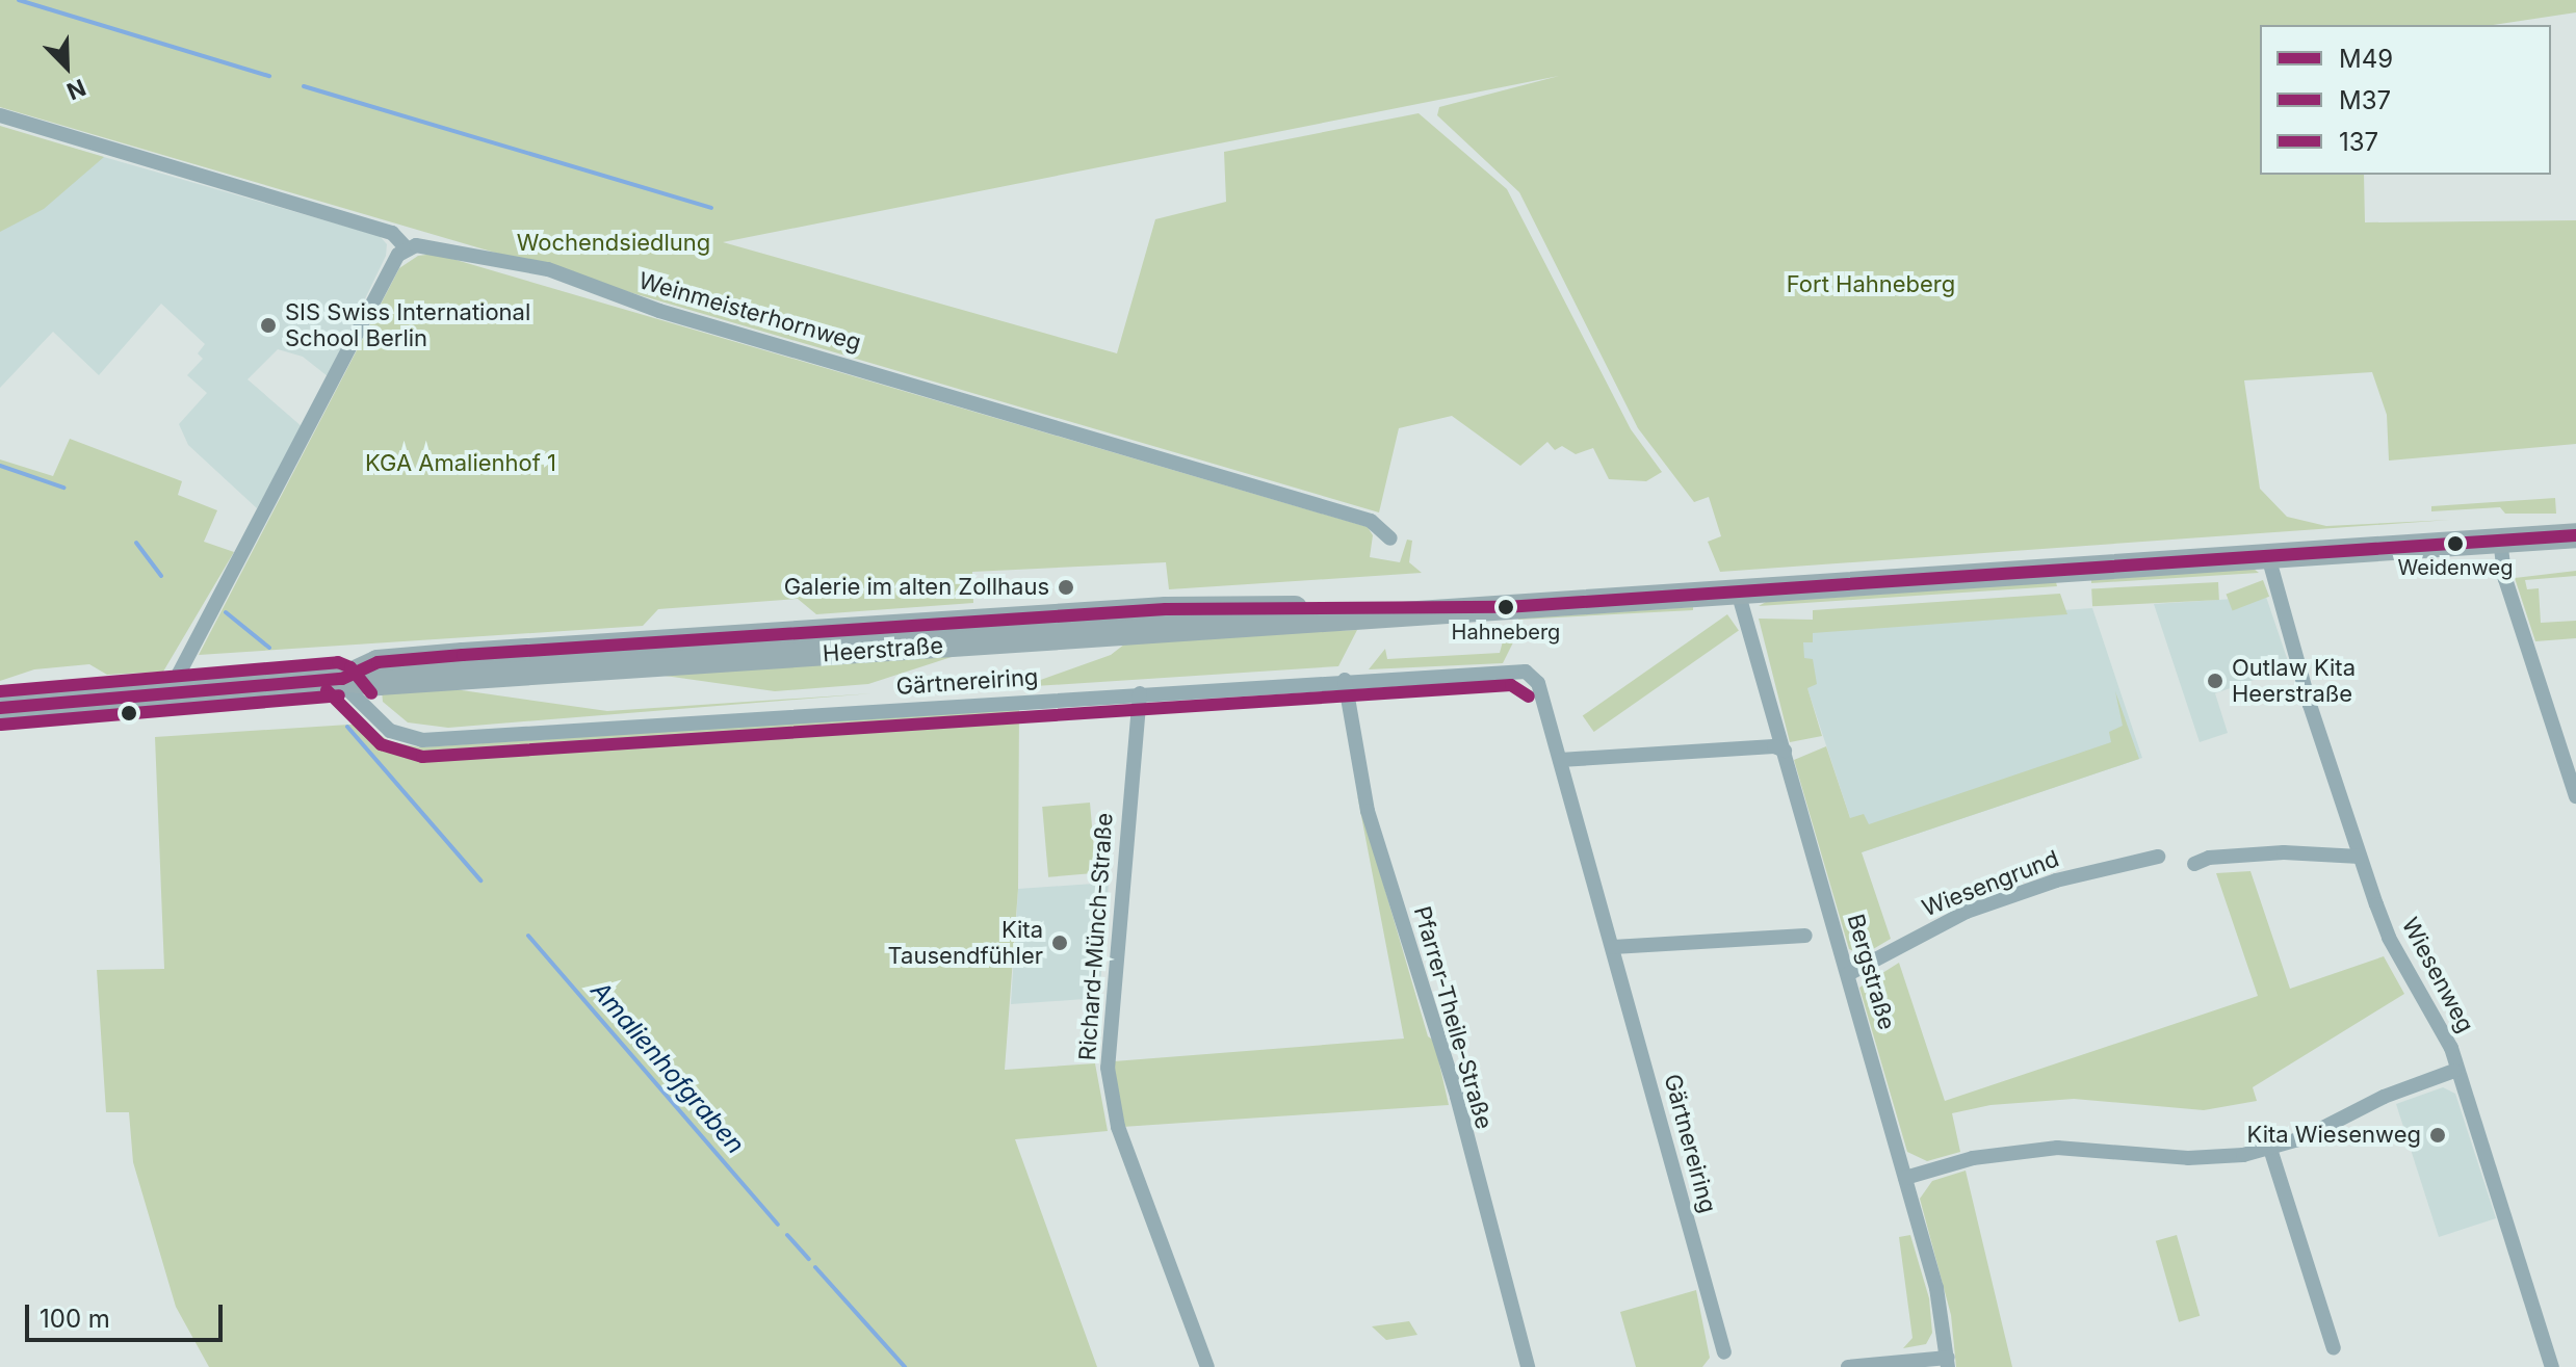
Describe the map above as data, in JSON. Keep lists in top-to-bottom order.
{
  "streets": {
    "main road": ["Heerstraße"],
    "street": [
      "Weinmeisterhornweg",
      "Gärtnereiring",
      "Wiesengrund",
      "Richard-Münch-Straße",
      "Bergstraße",
      "Wiesenweg",
      "Pfarrer-Theile-Straße"
    ]
  },
  "crossings": [
    ["Heerstraße", "Gärtnereiring"],
    ["Heerstraße", "Bergstraße"],
    ["Heerstraße", "Wiesenweg"],
    ["Gärtnereiring", "Richard-Münch-Straße"],
    ["Gärtnereiring", "Pfarrer-Theile-Straße"],
    ["Wiesengrund", "Bergstraße"]
  ],
  "water": ["Amalienhofgraben"],
  "parks": ["Wochendsiedlung", "Fort Hahneberg", "KGA Amalienhof 1"],
  "places": [
    "SIS Swiss International School Berlin",
    "Weidenweg",
    "Galerie im alten Zollhaus",
    "Hahneberg",
    "Outlaw Kita Heerstraße",
    "Kita Tausendfühler",
    "Kita Wiesenweg"
  ],
  "lines": ["transit line M49", "transit line 137", "transit line M37"],
  "legend": ["M49", "M37", "137"],
  "scale_bar": "100 m",
  "north": "bottom right"
}
